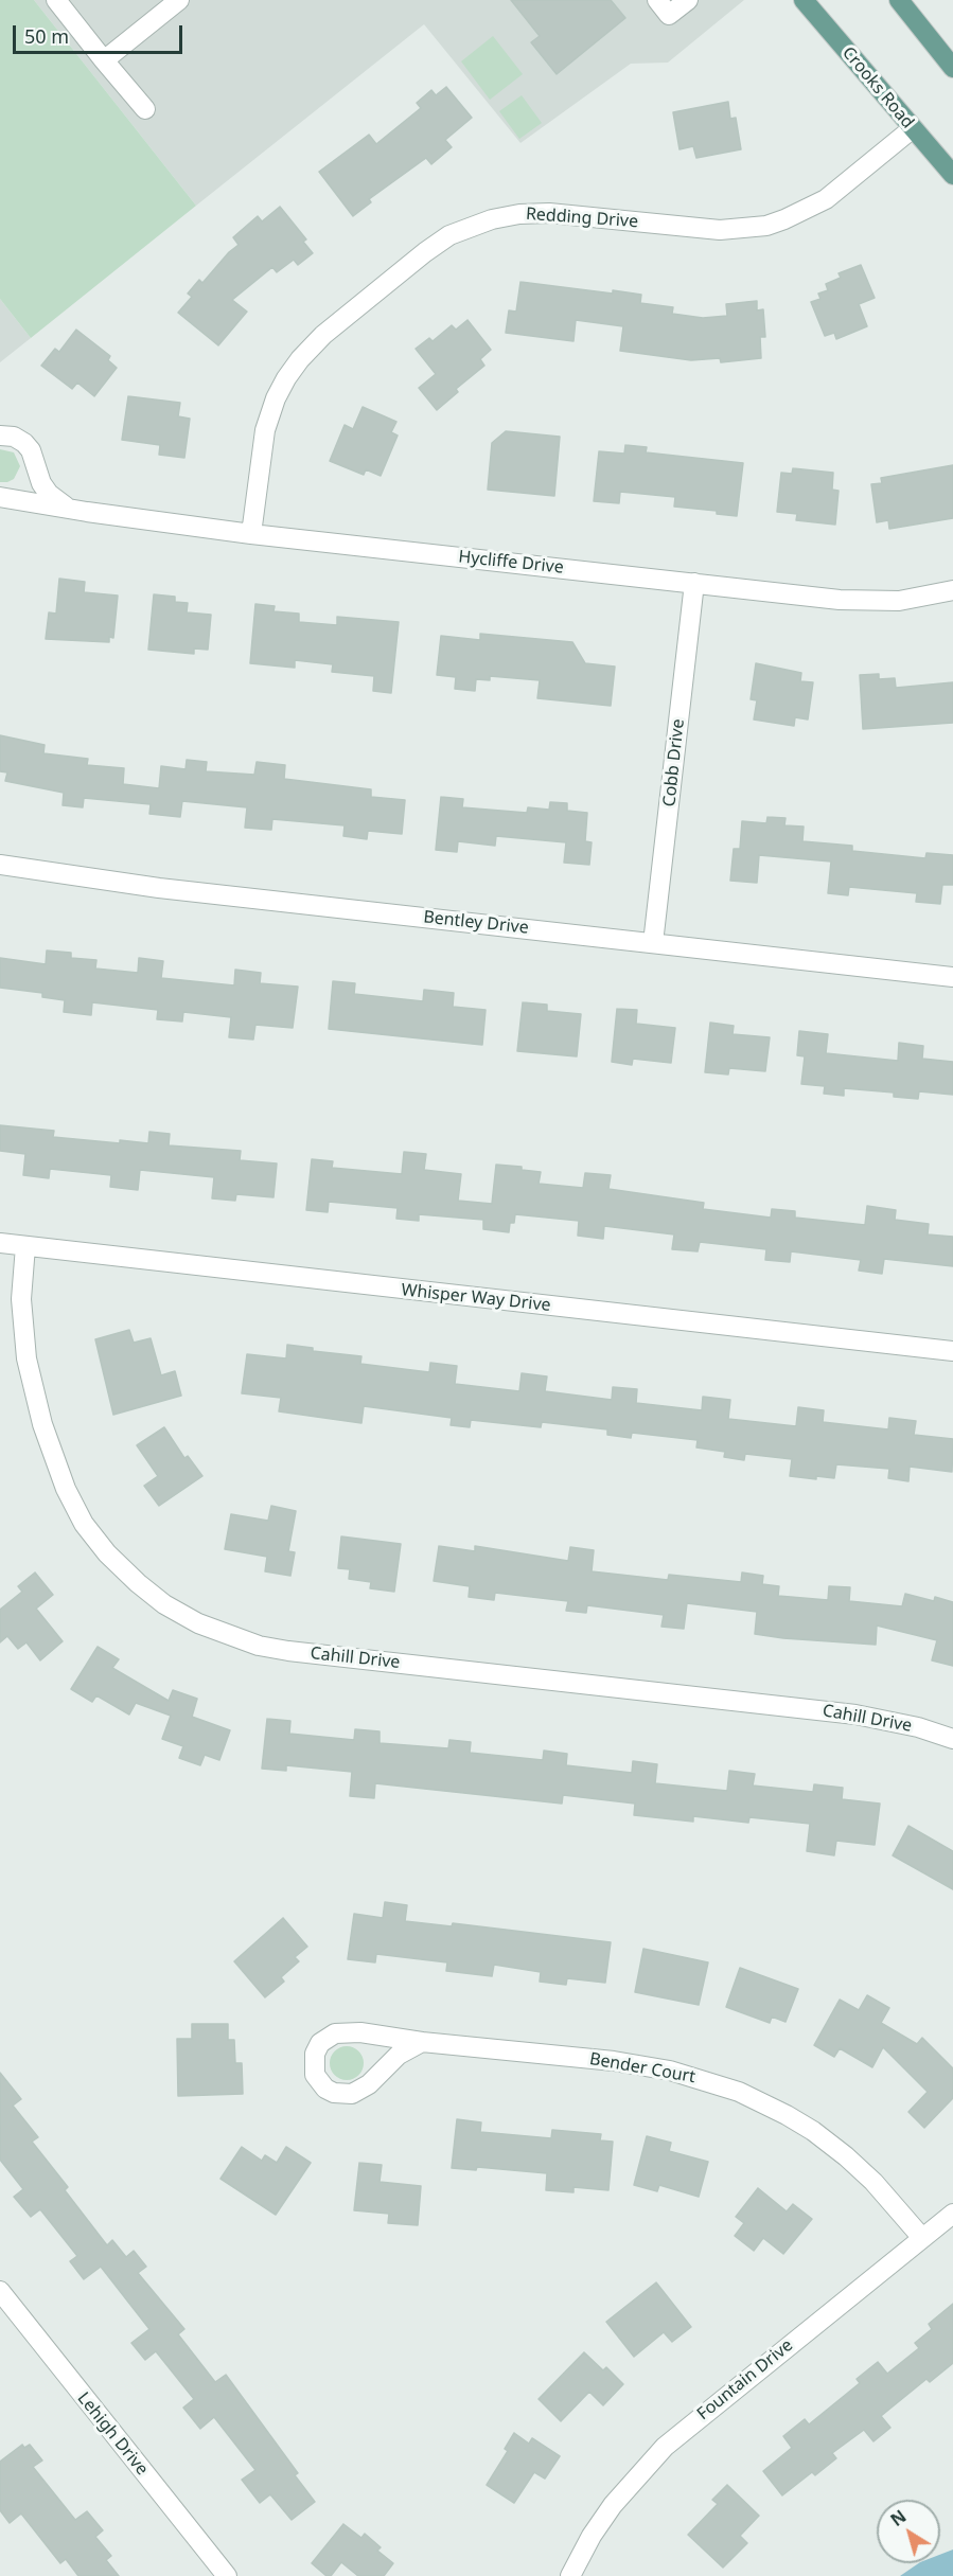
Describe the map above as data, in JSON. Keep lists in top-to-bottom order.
{
  "streets": {
    "main road": ["Crooks Road"],
    "street": [
      "Redding Drive",
      "Hycliffe Drive",
      "Cobb Drive",
      "Bentley Drive",
      "Whisper Way Drive",
      "Cahill Drive",
      "Bender Court",
      "Fountain Drive",
      "Lehigh Drive"
    ]
  },
  "crossings": [
    ["Crooks Road", "Redding Drive"],
    ["Redding Drive", "Hycliffe Drive"],
    ["Hycliffe Drive", "Cobb Drive"],
    ["Cobb Drive", "Bentley Drive"],
    ["Whisper Way Drive", "Cahill Drive"],
    ["Bender Court", "Fountain Drive"]
  ],
  "scale_bar": "50 m",
  "north": "top left"
}
